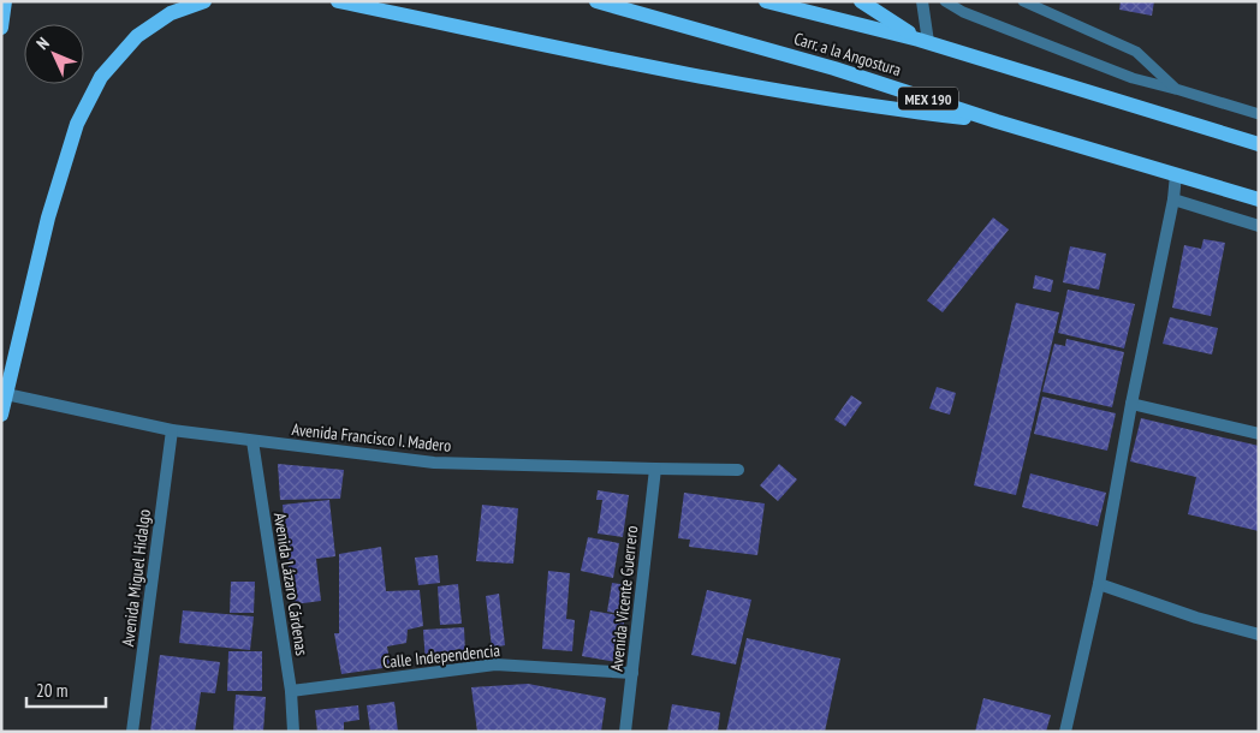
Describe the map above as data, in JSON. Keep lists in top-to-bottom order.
{
  "streets": {
    "main road": ["Carr. a la Angostura", "MEX 190"],
    "street": [
      "Avenida Francisco I. Madero",
      "Avenida Miguel Hidalgo",
      "Avenida Lázaro Cárdenas",
      "Avenida Vicente Guerrero",
      "Calle Independencia"
    ]
  },
  "crossings": [
    ["Avenida Francisco I. Madero", "Avenida Miguel Hidalgo"],
    ["Avenida Francisco I. Madero", "Avenida Lázaro Cárdenas"],
    ["Avenida Francisco I. Madero", "Avenida Vicente Guerrero"],
    ["Avenida Lázaro Cárdenas", "Calle Independencia"],
    ["Avenida Vicente Guerrero", "Calle Independencia"]
  ],
  "scale_bar": "20 m",
  "north": "top left"
}
